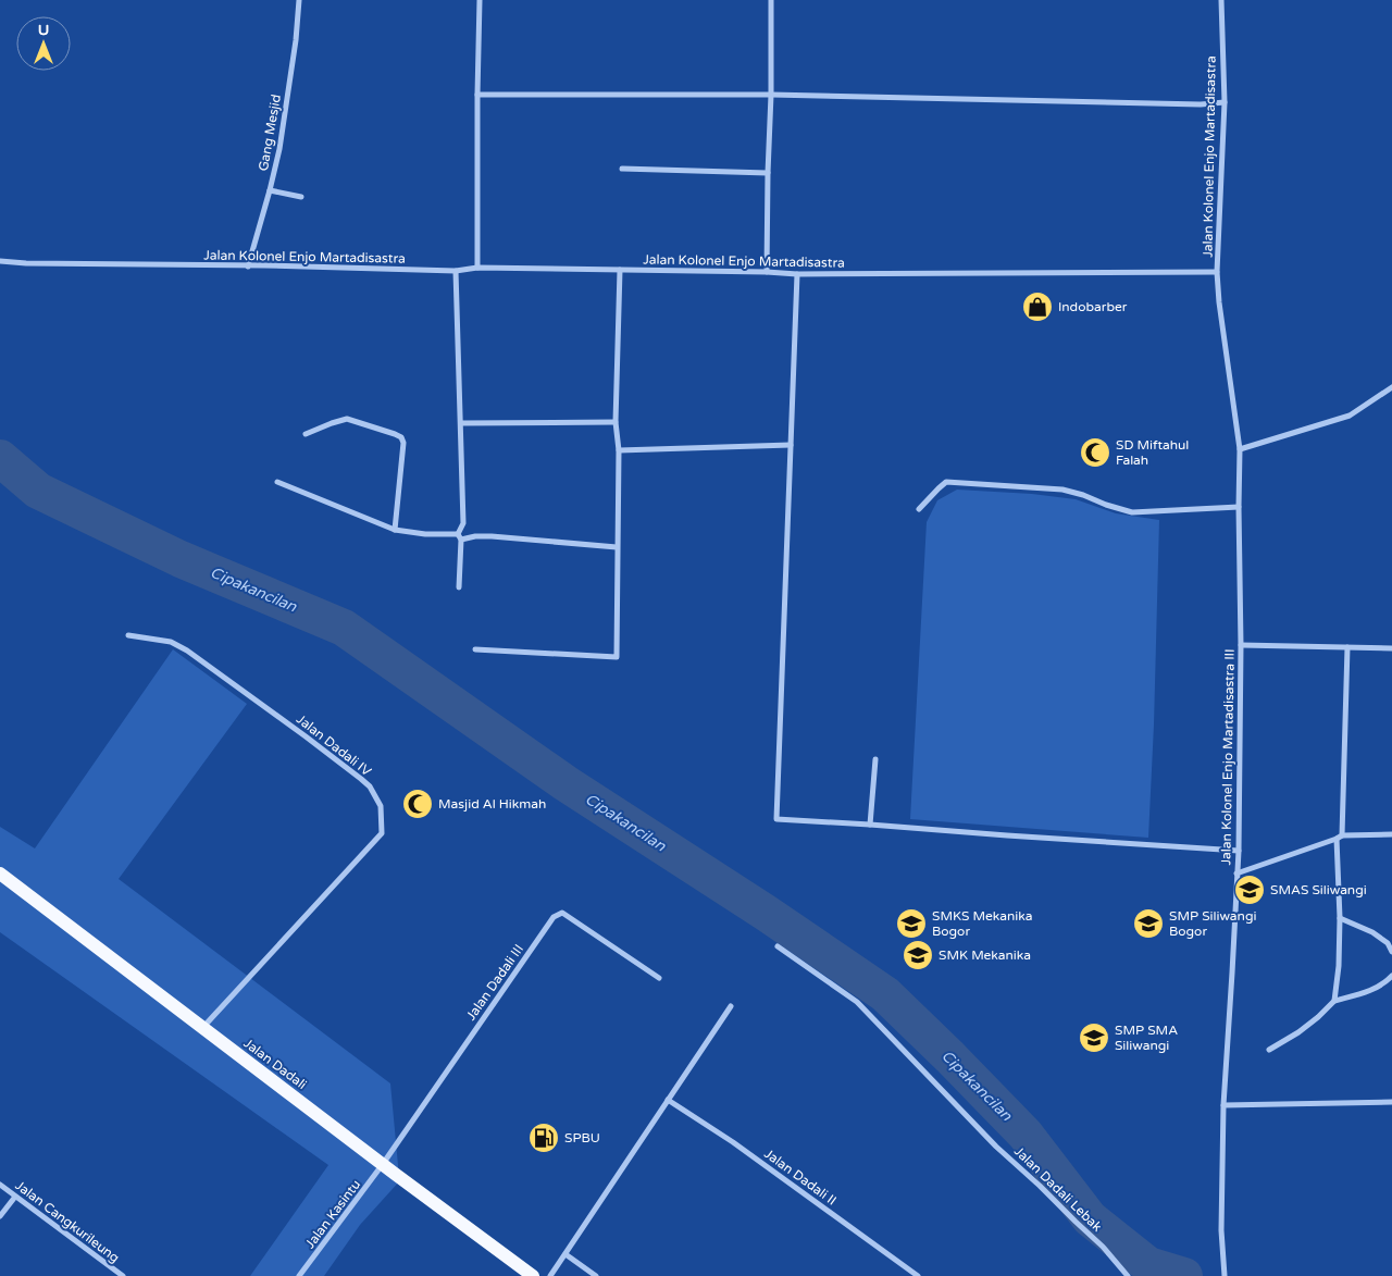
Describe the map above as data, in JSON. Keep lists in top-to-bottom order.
{
  "streets": {
    "main road": ["Jalan Dadali"],
    "street": [
      "Gang Mesjid",
      "Jalan Kolonel Enjo Martadisastra",
      "Jalan Dadali IV",
      "Jalan Kolonel Enjo Martadisastra III",
      "Jalan Dadali III",
      "Jalan Dadali II",
      "Jalan Dadali Lebak",
      "Jalan Kasintu",
      "Jalan Cangkurileung"
    ]
  },
  "crossings": [
    ["Gang Mesjid", "Jalan Kolonel Enjo Martadisastra"],
    ["Jalan Kolonel Enjo Martadisastra", "Jalan Kolonel Enjo Martadisastra III"],
    ["Jalan Dadali IV", "Jalan Dadali"],
    ["Jalan Dadali III", "Jalan Dadali"],
    ["Jalan Dadali III", "Jalan Kasintu"],
    ["Jalan Dadali", "Jalan Kasintu"]
  ],
  "water": ["Cipakancilan"],
  "places": {
    "shop": ["Indobarber"],
    "mosque": ["SD Miftahul Falah", "Masjid Al Hikmah"],
    "school or university": [
      "SMAS Siliwangi",
      "SMKS Mekanika Bogor",
      "SMP Siliwangi Bogor",
      "SMK Mekanika",
      "SMP SMA Siliwangi"
    ],
    "fuel station": ["SPBU"]
  },
  "north": "top"
}
